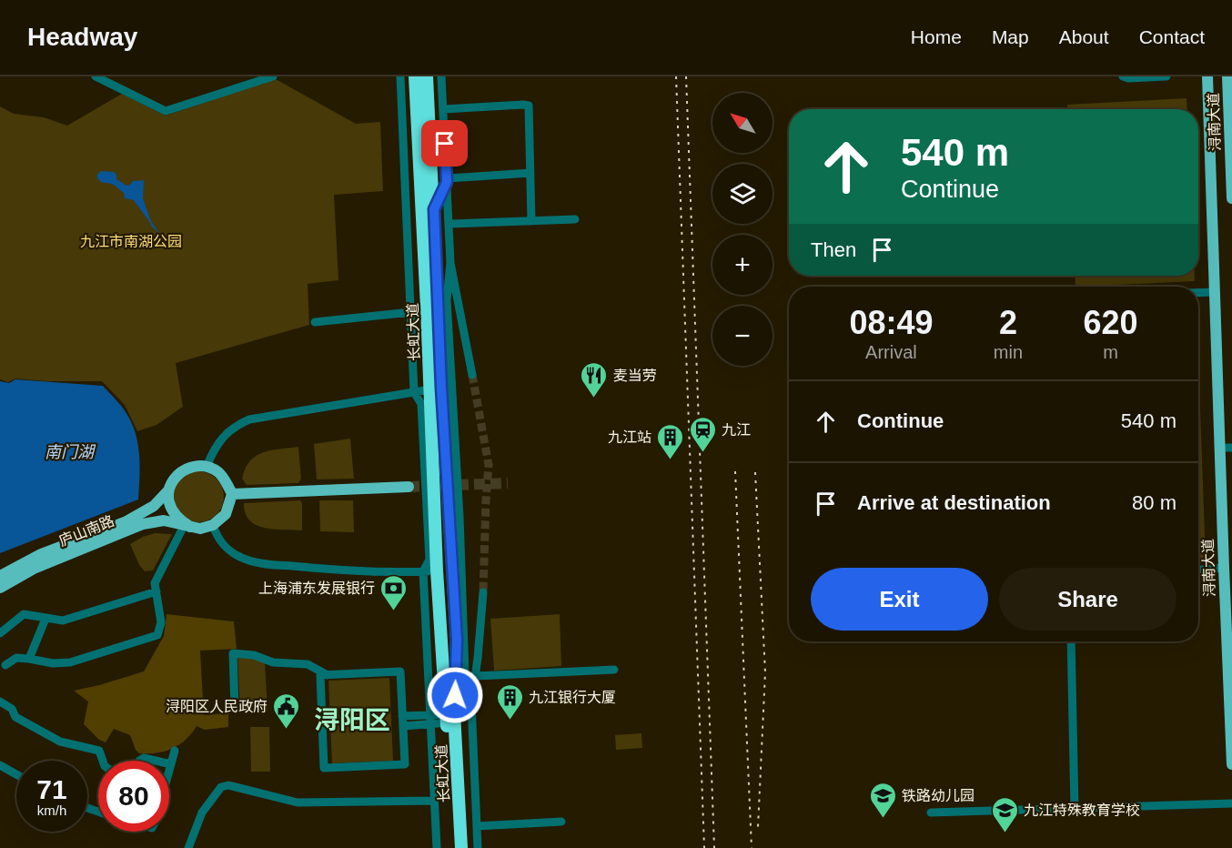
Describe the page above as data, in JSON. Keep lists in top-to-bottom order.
{
  "streets": {
    "highway": ["长虹大道"],
    "main road": ["浔南大道", "庐山南路"]
  },
  "districts": ["浔阳区"],
  "water": ["南门湖"],
  "parks": ["九江市南湖公园"],
  "places": {
    "restaurant": ["麦当劳"],
    "station": ["九江"],
    "building": ["九江站", "九江银行大厦"],
    "bank": ["上海浦东发展银行"],
    "public building": ["浔阳区人民政府"],
    "school or university": ["铁路幼儿园", "九江特殊教育学校"]
  },
  "north": "top left",
  "page": {
    "header": "Headway",
    "nav": [
      "Home",
      "Map",
      "About",
      "Contact"
    ],
    "map_buttons": ["+", "−"],
    "turn": ["540 m", "Continue"],
    "then": "Then",
    "eta": [
      "08:49",
      "Arrival",
      "2",
      "min",
      "620",
      "m"
    ],
    "list": [
      {
        "name": "Continue",
        "value": "540 m"
      },
      {
        "name": "Arrive at destination",
        "value": "80 m"
      }
    ],
    "buttons": ["Exit", "Share"],
    "speed": "71 km/h",
    "limit": "80"
  }
}
